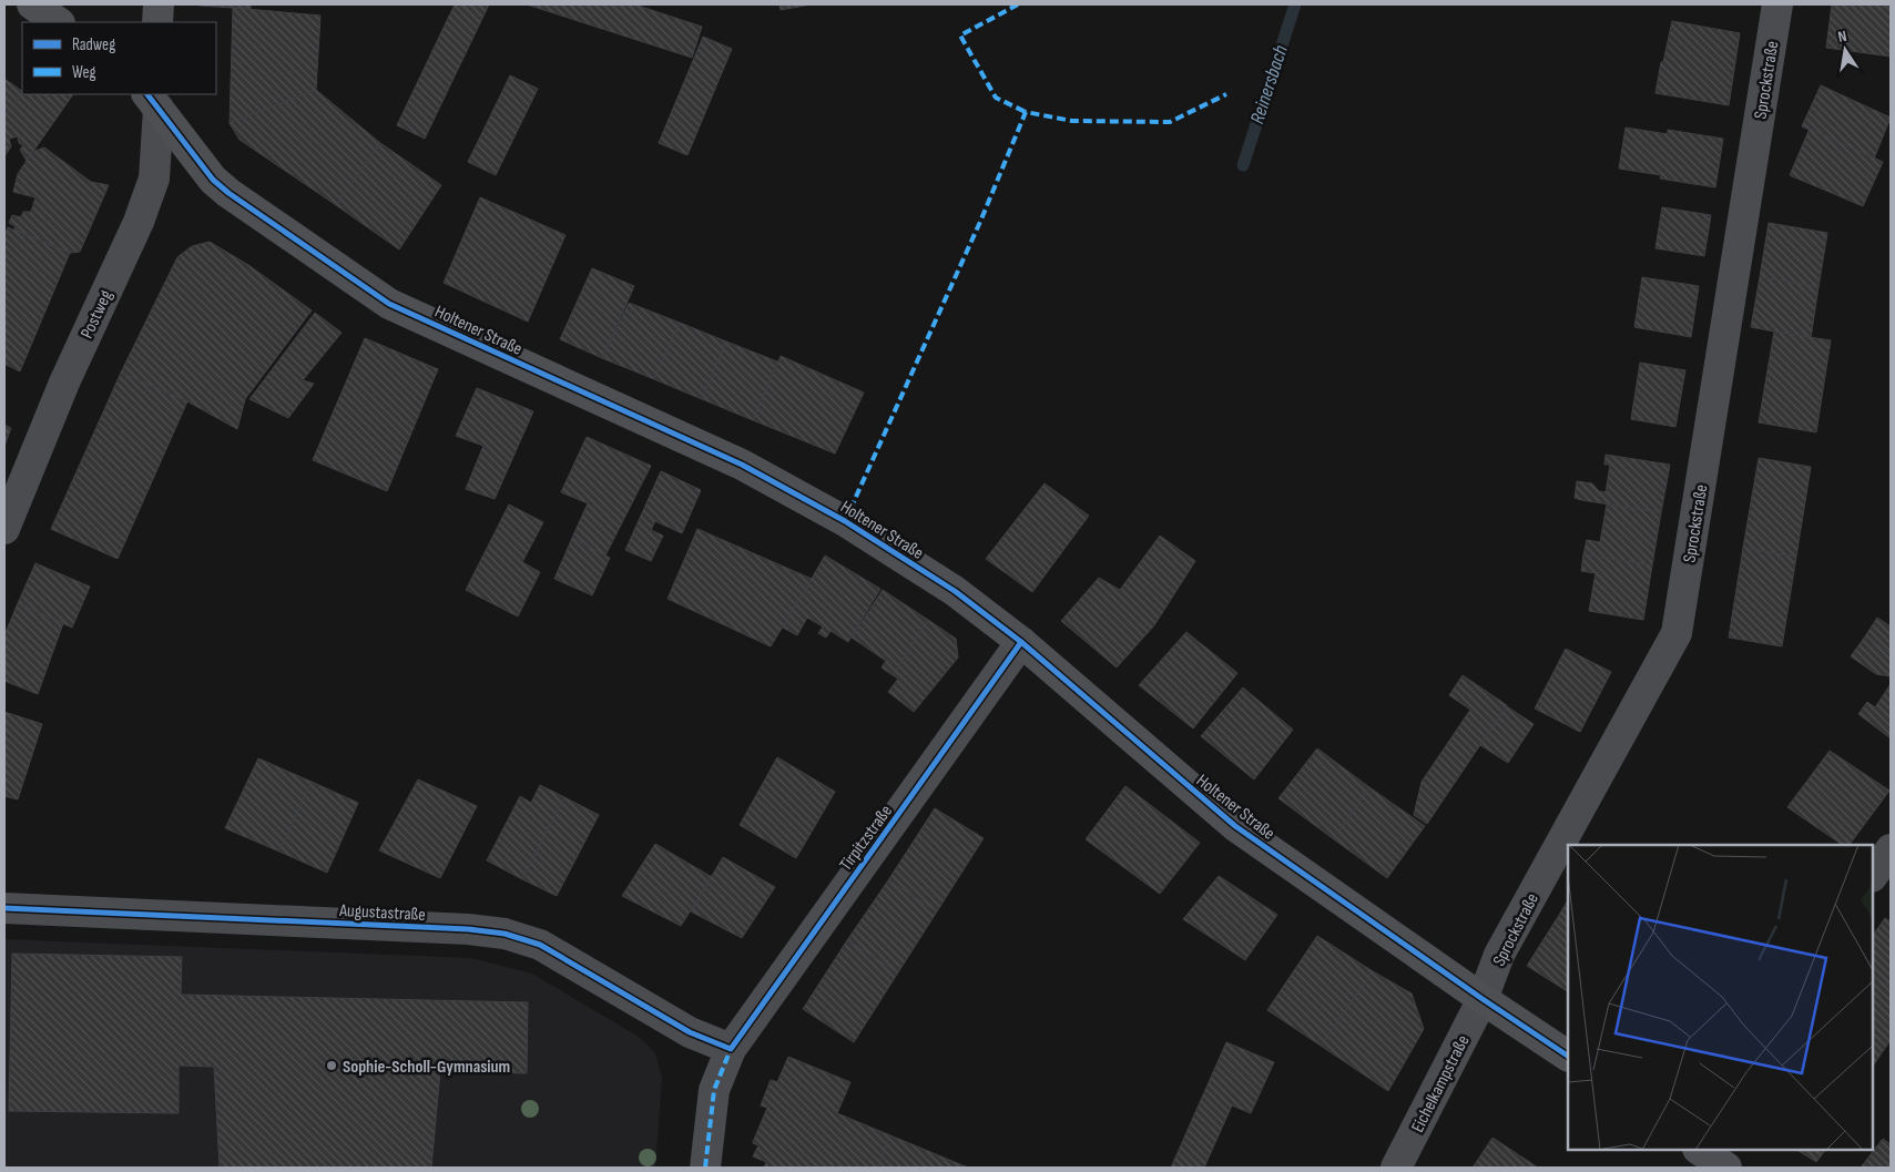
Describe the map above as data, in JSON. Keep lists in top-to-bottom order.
{
  "streets": {
    "main road": ["Holtener Straße"],
    "street": [
      "Sprockstraße",
      "Postweg",
      "Tirpitzstraße",
      "Augustastraße",
      "Eichelkampstraße"
    ]
  },
  "crossings": [
    ["Sprockstraße", "Holtener Straße"],
    ["Sprockstraße", "Eichelkampstraße"],
    ["Postweg", "Holtener Straße"],
    ["Holtener Straße", "Tirpitzstraße"],
    ["Holtener Straße", "Eichelkampstraße"],
    ["Tirpitzstraße", "Augustastraße"]
  ],
  "water": ["Reinersbach"],
  "places": ["Sophie-Scholl-Gymnasium"],
  "legend": ["Radweg", "Weg"],
  "north": "top"
}
